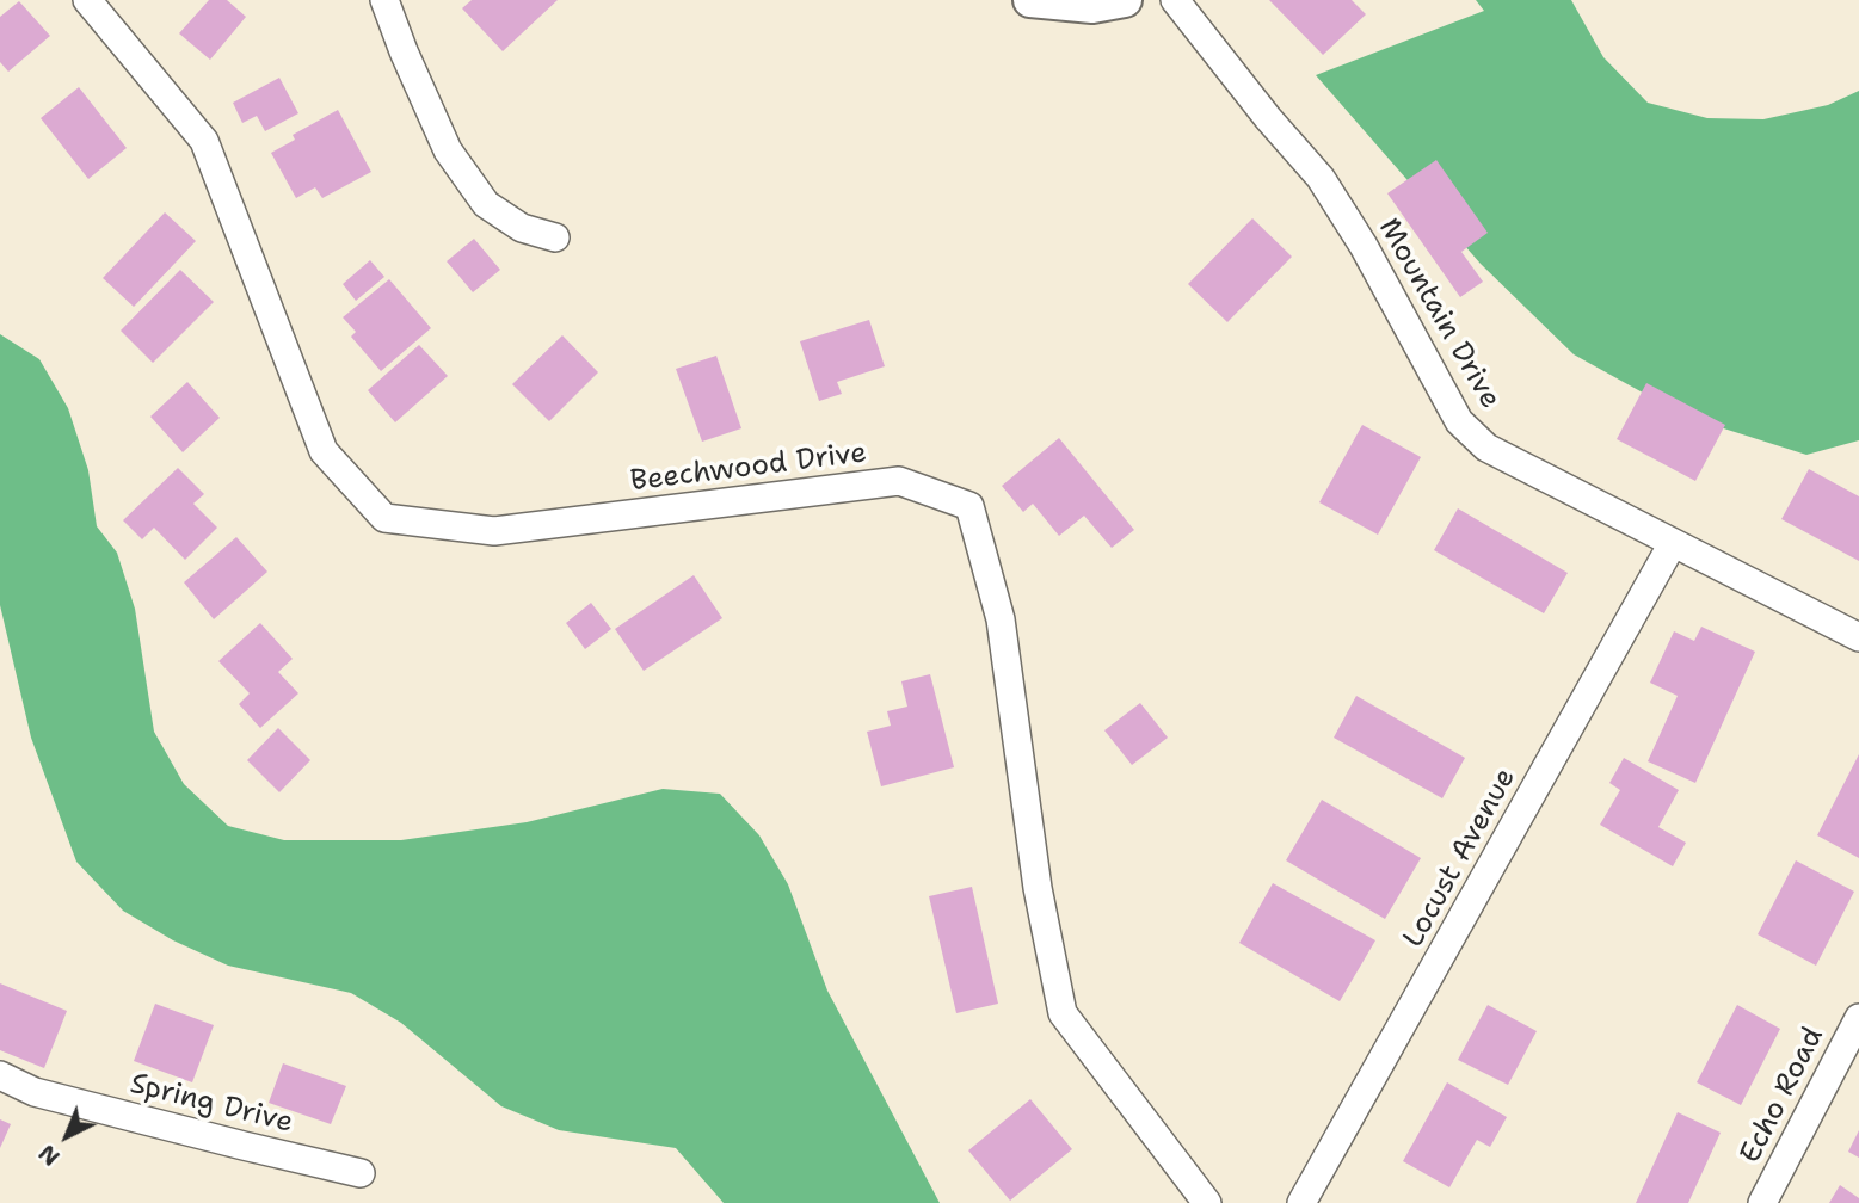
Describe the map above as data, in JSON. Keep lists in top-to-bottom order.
{
  "streets": {
    "street": [
      "Mountain Drive",
      "Beechwood Drive",
      "Locust Avenue",
      "Echo Road",
      "Spring Drive"
    ]
  },
  "crossings": [
    ["Mountain Drive", "Locust Avenue"]
  ],
  "north": "bottom left"
}
